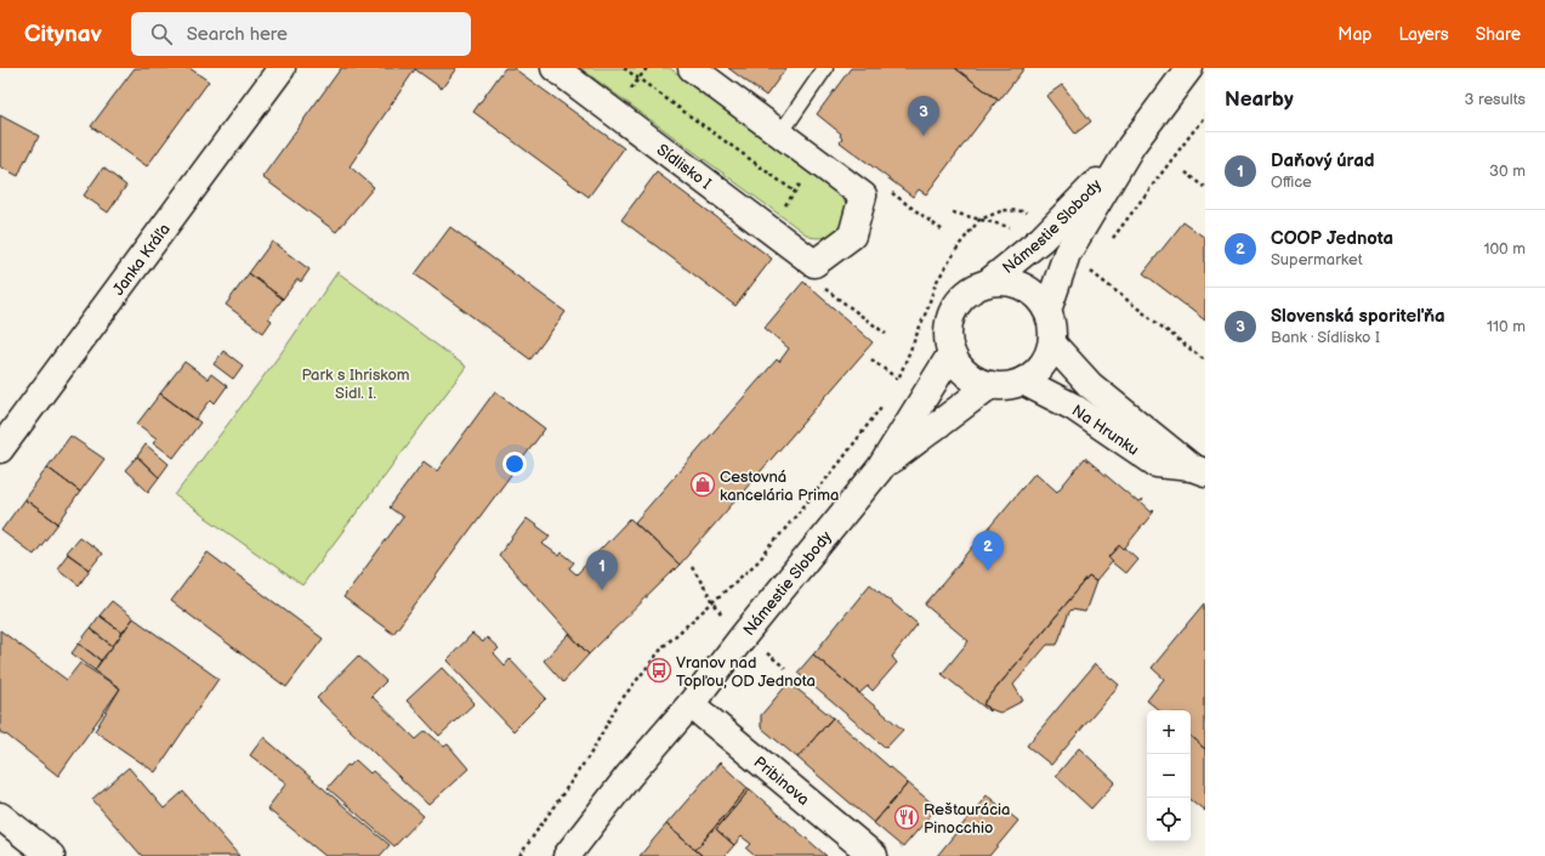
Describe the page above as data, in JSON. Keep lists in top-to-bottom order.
{
  "streets": {
    "street": [
      "Sídlisko I",
      "Námestie Slobody",
      "Janka Kráľa",
      "Na Hrunku",
      "Pribinova"
    ]
  },
  "crossings": [
    ["Námestie Slobody", "Na Hrunku"],
    ["Námestie Slobody", "Pribinova"]
  ],
  "parks": ["Park s Ihriskom Sidl. I."],
  "places": {
    "shop": ["Cestovná kancelária Prima"],
    "bus stop": ["Vranov nad Topľou, OD Jednota"],
    "restaurant": ["Reštaurácia Pinocchio"]
  },
  "page": {
    "header": "Citynav",
    "search": "Search here",
    "nav": ["Map", "Layers", "Share"],
    "heading": ["Nearby", "3 results"],
    "pins": ["3", "2", "1"],
    "list": [
      {
        "mark": "1",
        "name": "Daňový úrad",
        "note": "Office",
        "value": "30 m"
      },
      {
        "mark": "2",
        "name": "COOP Jednota",
        "note": "Supermarket",
        "value": "100 m"
      },
      {
        "mark": "3",
        "name": "Slovenská sporiteľňa",
        "note": "Bank · Sídlisko I",
        "value": "110 m"
      }
    ],
    "map_buttons": ["+", "−"]
  }
}
